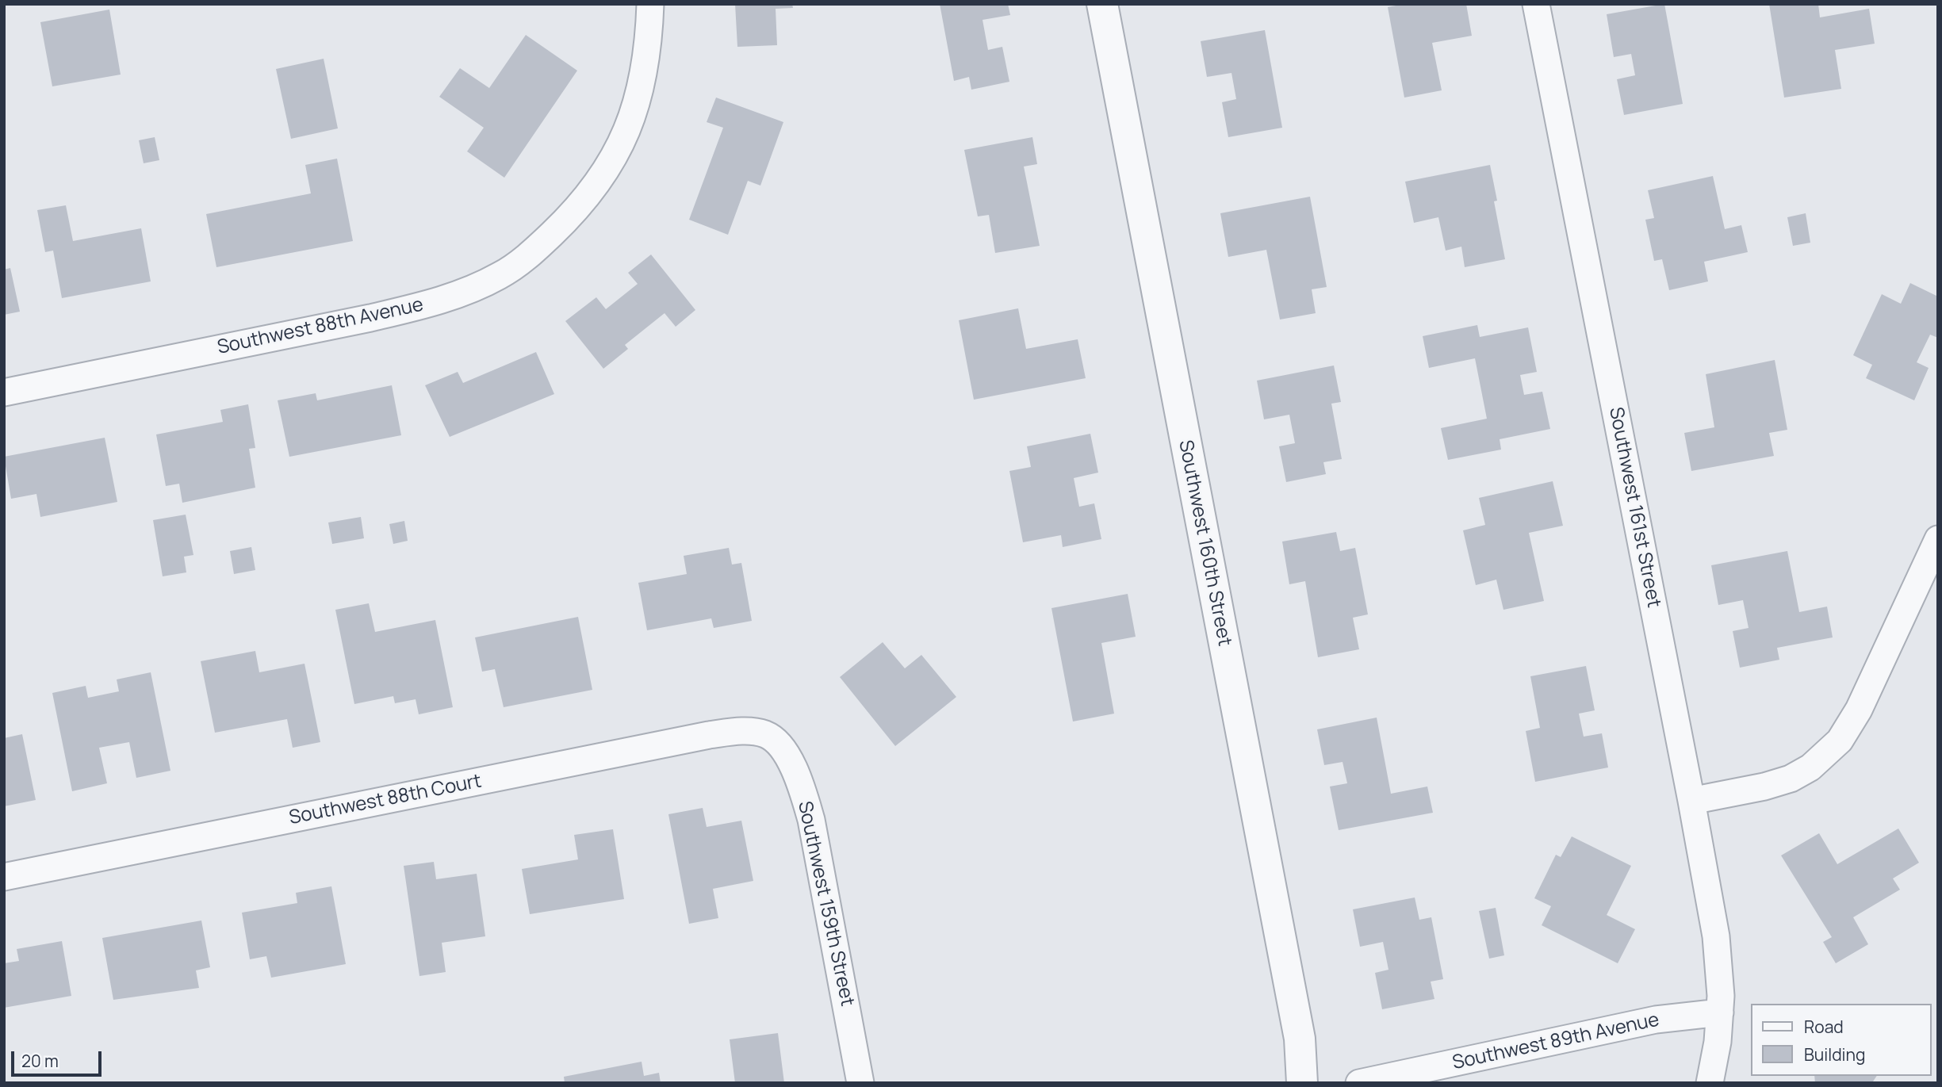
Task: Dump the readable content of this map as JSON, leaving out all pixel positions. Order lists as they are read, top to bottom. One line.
{"streets":{"street":["Southwest 88th Avenue","Southwest 161st Street","Southwest 160th Street","Southwest 88th Court","Southwest 159th Street","Southwest 89th Avenue"]},"crossings":[["Southwest 161st Street","Southwest 89th Avenue"],["Southwest 88th Court","Southwest 159th Street"]],"legend":["Road","Building"],"scale_bar":"20 m"}
